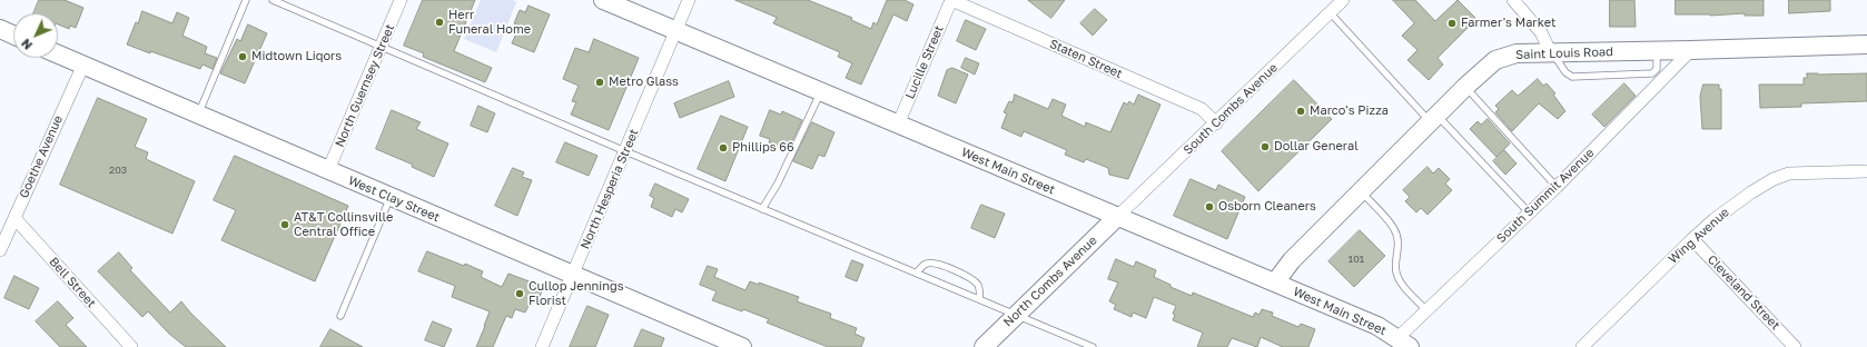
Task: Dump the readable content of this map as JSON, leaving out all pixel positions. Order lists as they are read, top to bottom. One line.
{"streets":{"main road":["Saint Louis Road","West Main Street","West Clay Street","North Combs Avenue"],"street":["Staten Street","Lucille Street","North Guernsey Street","South Combs Avenue","Goethe Avenue","North Hesperia Street","South Summit Avenue","Wing Avenue","Bell Street","Cleveland Street"]},"crossings":[["Saint Louis Road","West Main Street"],["Saint Louis Road","South Summit Avenue"],["Staten Street","Lucille Street"],["Staten Street","South Combs Avenue"],["Lucille Street","West Main Street"],["North Guernsey Street","West Clay Street"],["South Combs Avenue","West Main Street"],["South Combs Avenue","North Combs Avenue"],["Goethe Avenue","West Clay Street"],["Goethe Avenue","Bell Street"],["West Main Street","North Hesperia Street"],["West Main Street","South Summit Avenue"],["West Main Street","North Combs Avenue"],["North Hesperia Street","West Clay Street"],["Wing Avenue","Cleveland Street"]],"places":["Herr Funeral Home","Farmer's Market","Midtown Liqors","Metro Glass","Marco's Pizza","Dollar General","Phillips 66","Osborn Cleaners","AT&T Collinsville Central Office","Cullop Jennings Florist"],"house_numbers":["203","101"],"north":"bottom left"}
